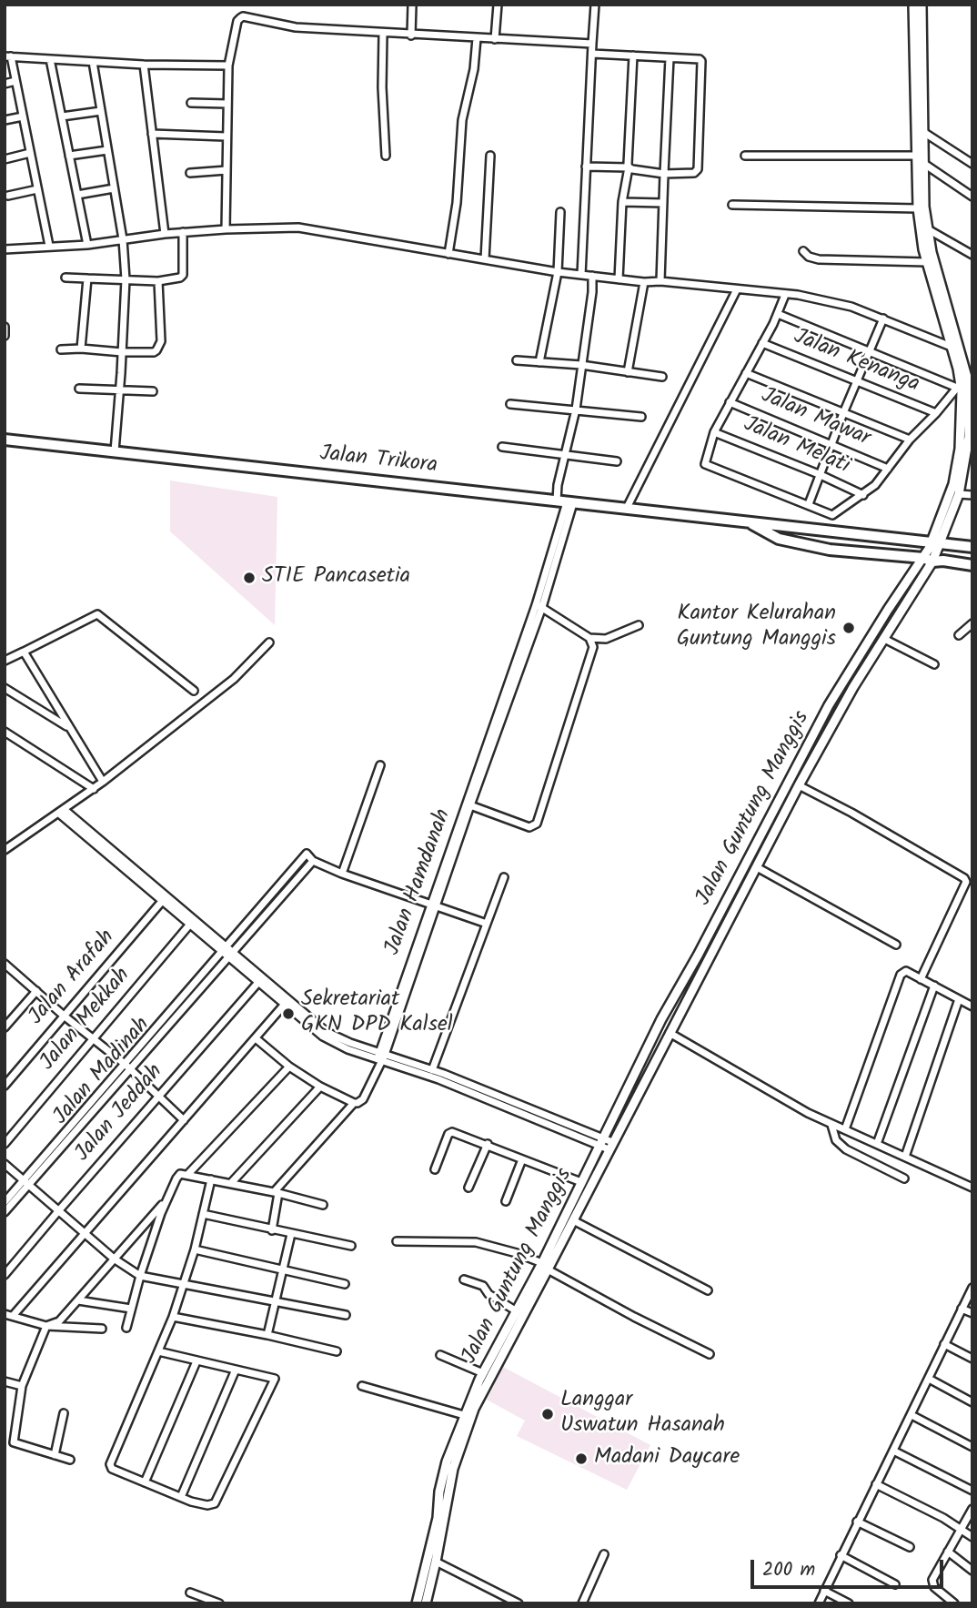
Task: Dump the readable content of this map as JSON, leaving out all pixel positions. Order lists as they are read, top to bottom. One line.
{"streets":{"main road":["Jalan Trikora"],"street":["Jalan Kenanga","Jalan Mawar","Jalan Melati","Jalan Guntung Manggis","Jalan Hamdanah","Jalan Arafah","Jalan Mekkah","Jalan Madinah","Jalan Jeddah"]},"crossings":[["Jalan Trikora","Jalan Guntung Manggis"],["Jalan Trikora","Jalan Hamdanah"]],"places":["STIE Pancasetia","Kantor Kelurahan Guntung Manggis","Sekretariat GKN DPD Kalsel","Langgar Uswatun Hasanah","Madani Daycare"],"scale_bar":"200 m"}
